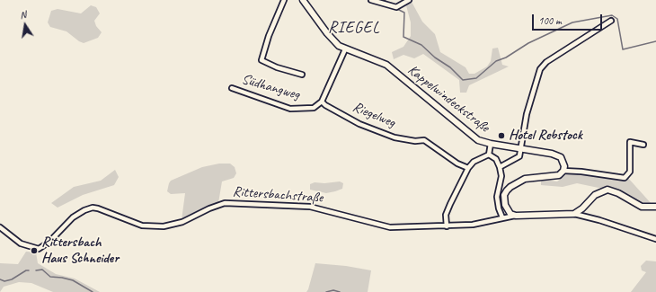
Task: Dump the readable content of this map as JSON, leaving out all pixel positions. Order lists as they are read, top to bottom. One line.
{"streets":{"street":["Südhangweg","Kappelwindeckstraße","Riegelweg","Rittersbachstraße"]},"crossings":[["Südhangweg","Riegelweg"]],"districts":["RIEGEL"],"places":["Hotel Rebstock","Rittersbach Haus Schneider"],"scale_bar":"100 m","north":"top"}
